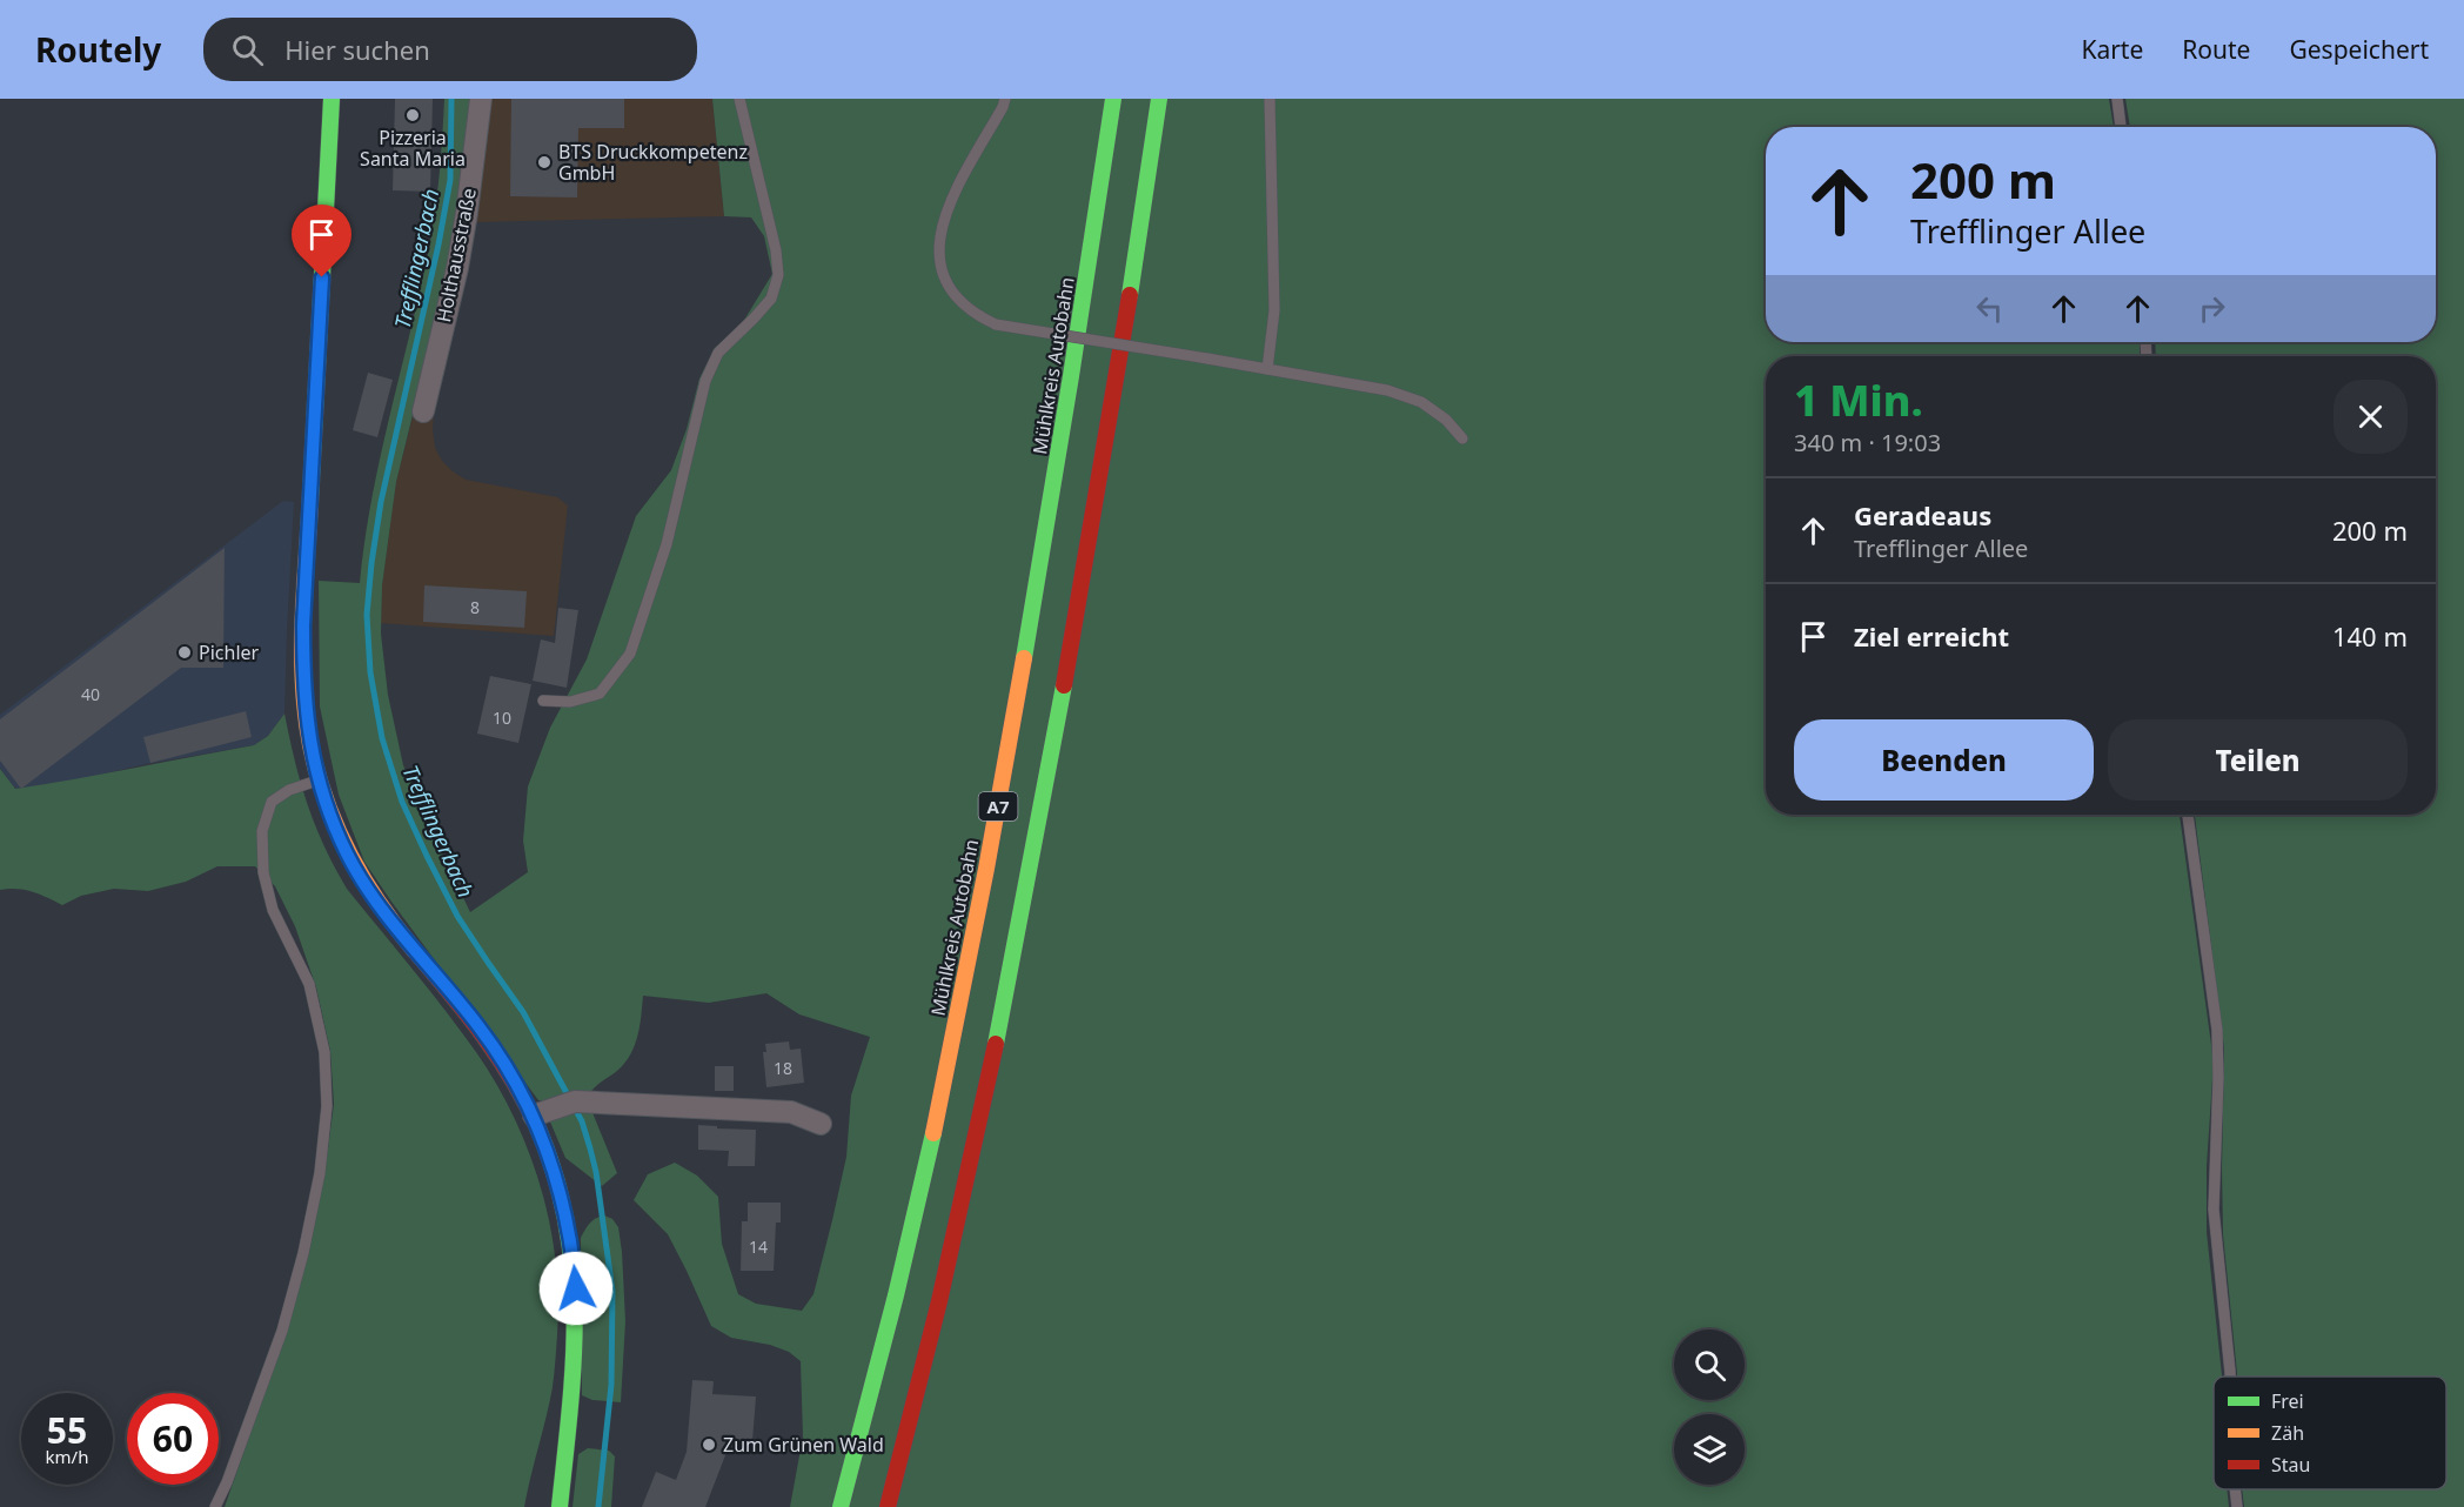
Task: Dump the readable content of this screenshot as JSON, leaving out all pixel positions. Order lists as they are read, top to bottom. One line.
{"streets":{"main road":["Mühlkreis Autobahn","A7"],"street":["Holthausstraße"]},"water":["Trefflingerbach"],"places":["Pizzeria Santa Maria","BTS Druckkompetenz GmbH","Pichler","Zum Grünen Wald"],"house_numbers":["8","40","10","18","14"],"legend":["Frei","Zäh","Stau"],"page":{"header":"Routely","search":"Hier suchen","nav":["Karte","Route","Gespeichert"],"turn":["200 m","Trefflinger Allee"],"heading":["1 Min.","340 m · 19:03"],"list":[{"name":"Geradeaus","note":"Trefflinger Allee","value":"200 m"},{"name":"Ziel erreicht","value":"140 m"}],"buttons":["Beenden","Teilen"],"speed":"55 km/h","limit":"60"}}
